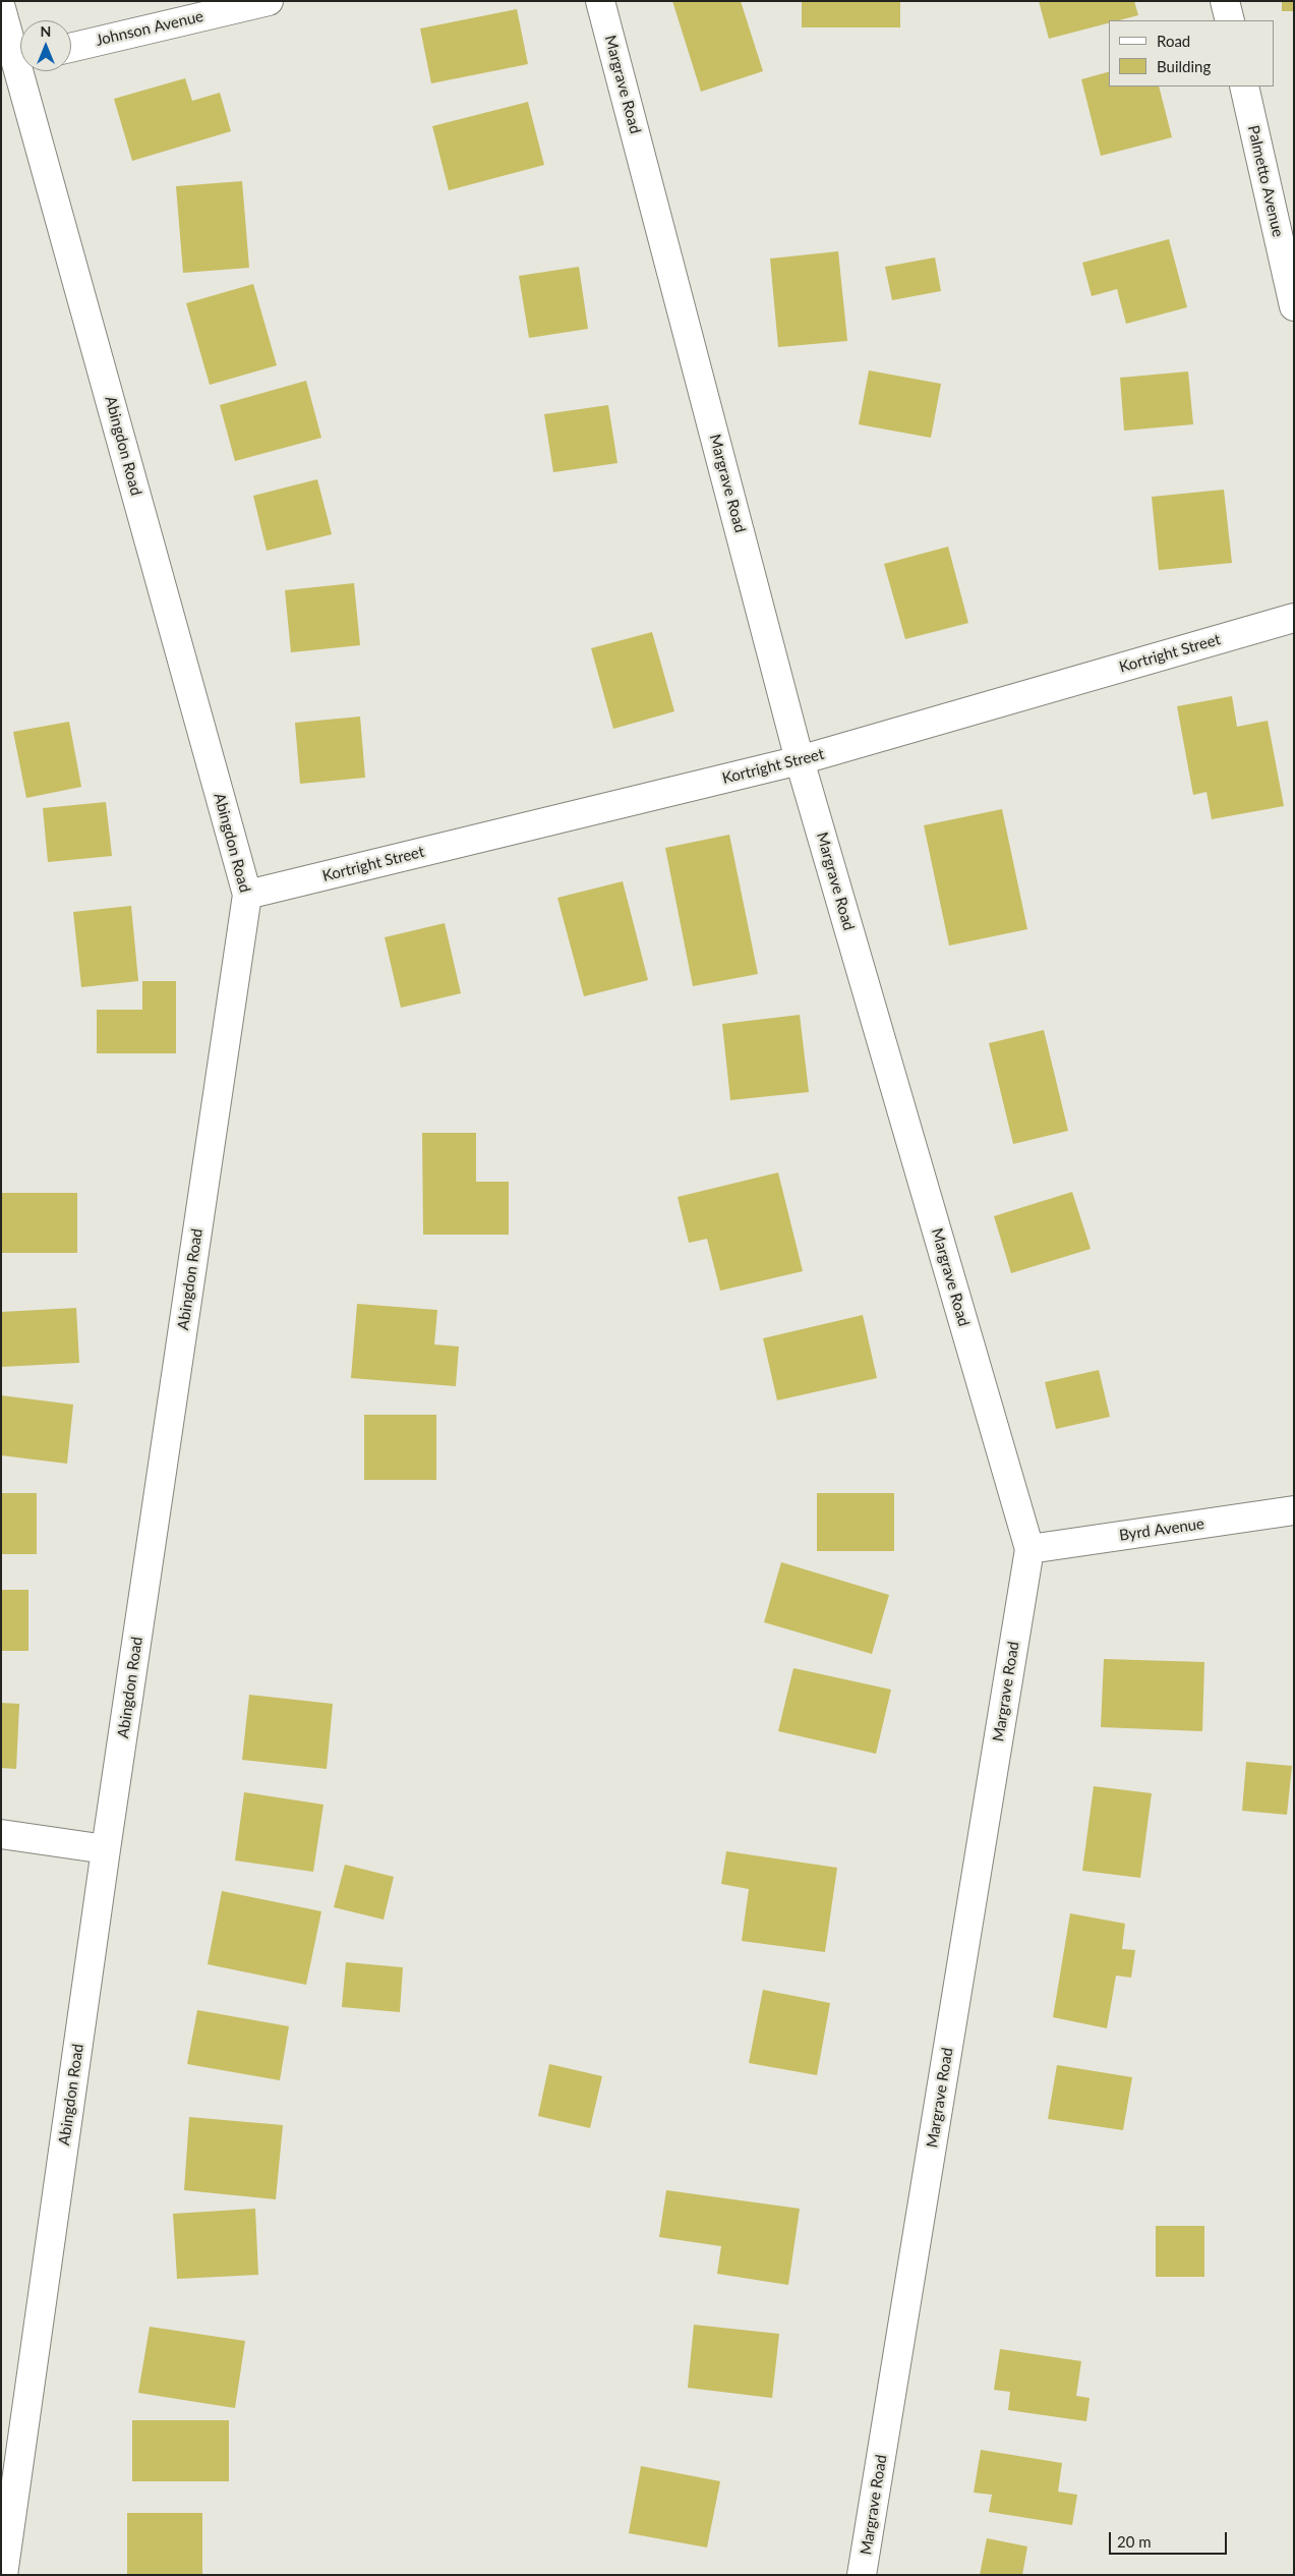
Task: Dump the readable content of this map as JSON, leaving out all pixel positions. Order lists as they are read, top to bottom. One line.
{"streets":{"street":["Johnson Avenue","Margrave Road","Palmetto Avenue","Abingdon Road","Kortright Street","Byrd Avenue"]},"crossings":[["Margrave Road","Kortright Street"],["Margrave Road","Byrd Avenue"],["Abingdon Road","Kortright Street"]],"legend":["Road","Building"],"scale_bar":"20 m","north":"top"}
